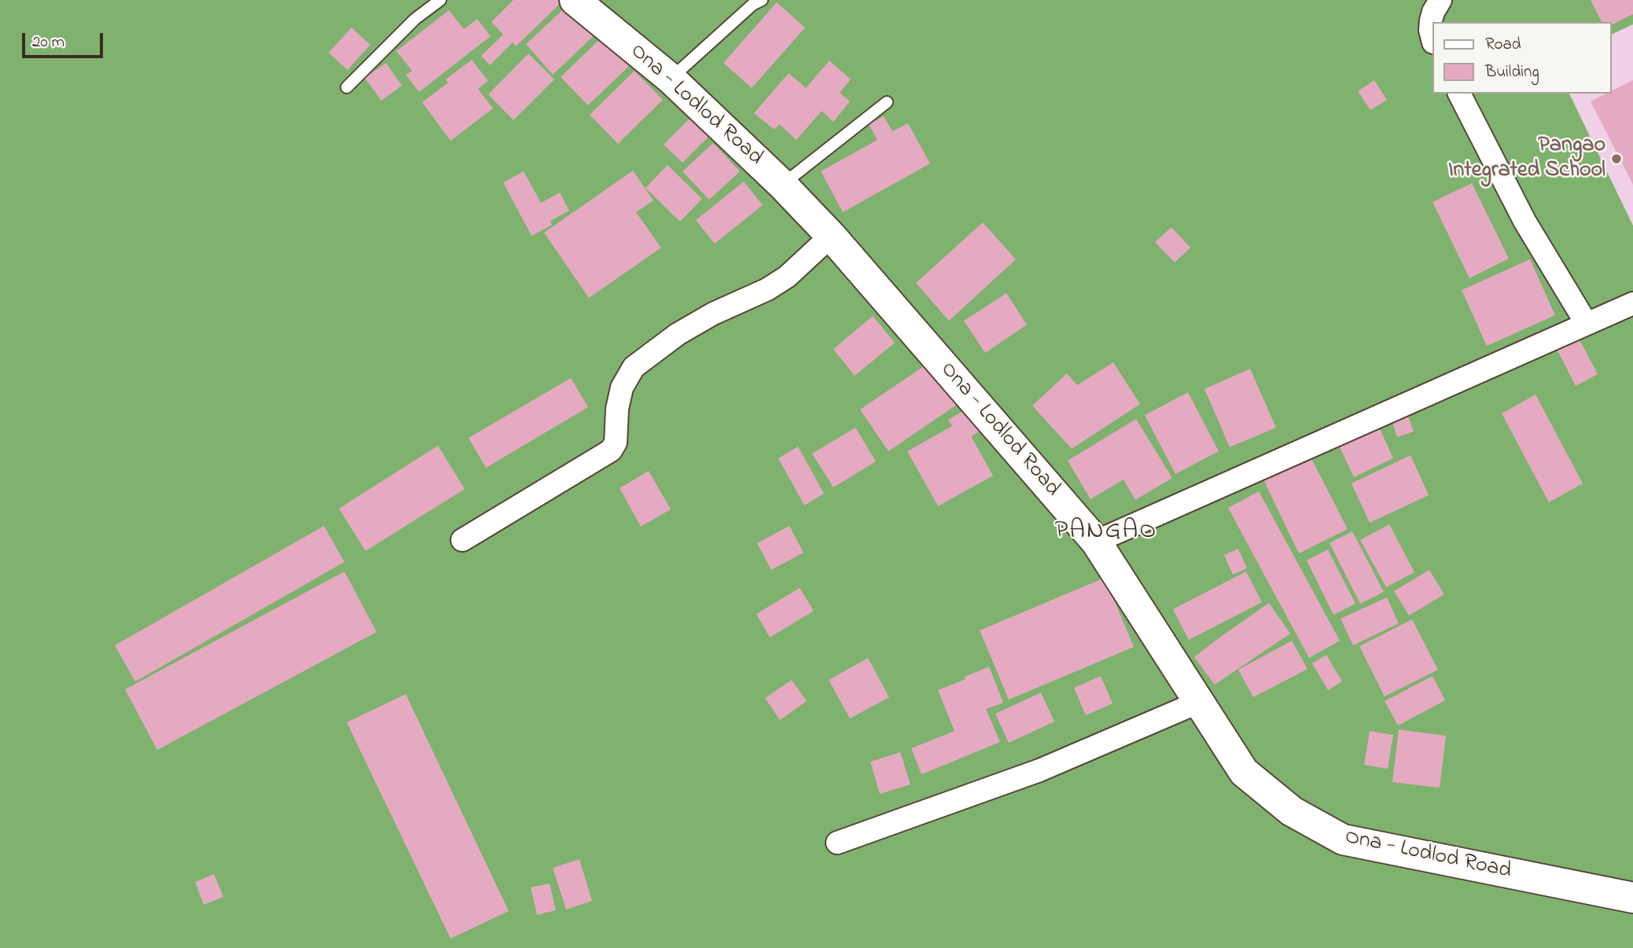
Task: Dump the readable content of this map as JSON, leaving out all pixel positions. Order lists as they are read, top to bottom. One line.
{"streets":{"main road":["Ona - Lodlod Road"]},"districts":["PANGAO"],"places":["Pangao Integrated School"],"legend":["Road","Building"],"scale_bar":"20 m"}
